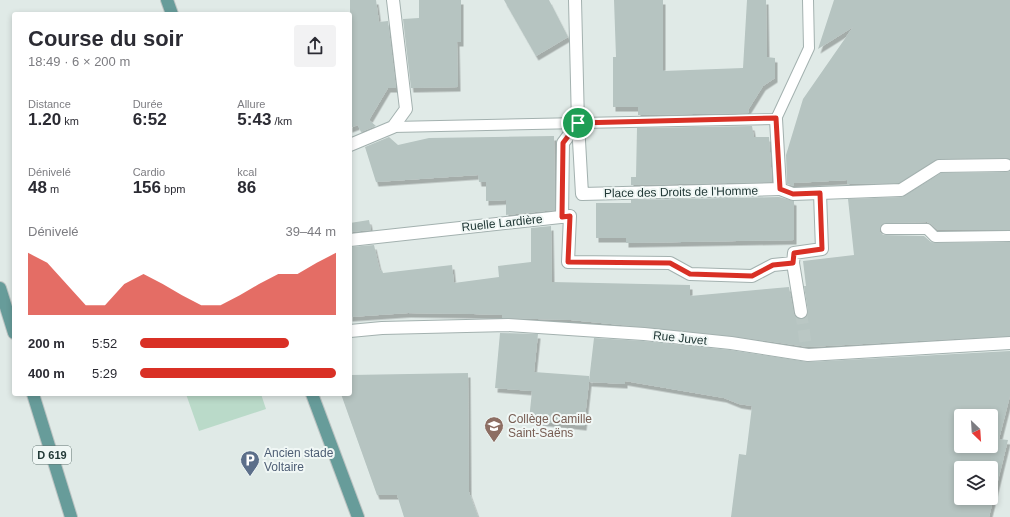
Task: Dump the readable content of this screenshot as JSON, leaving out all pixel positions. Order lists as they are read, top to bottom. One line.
{"streets":{"main road":["D 619"],"street":["Place des Droits de l'Homme","Ruelle Lardière","Rue Juvet"]},"places":{"school or university":["Collège Camille Saint-Saëns"],"parking":["Ancien stade Voltaire"]},"north":"bottom right","page":{"heading":["Course du soir","18:49 · 6 × 200 m"],"stats":[["Distance","1.20 km"],["Durée","6:52"],["Allure","5:43 /km"],["Dénivelé","48 m"],["Cardio","156 bpm"],["kcal","86"]],"chart":["Dénivelé","39–44 m"],"list":[{"name":"200 m","note":"5:52"},{"name":"400 m","note":"5:29"}]}}
